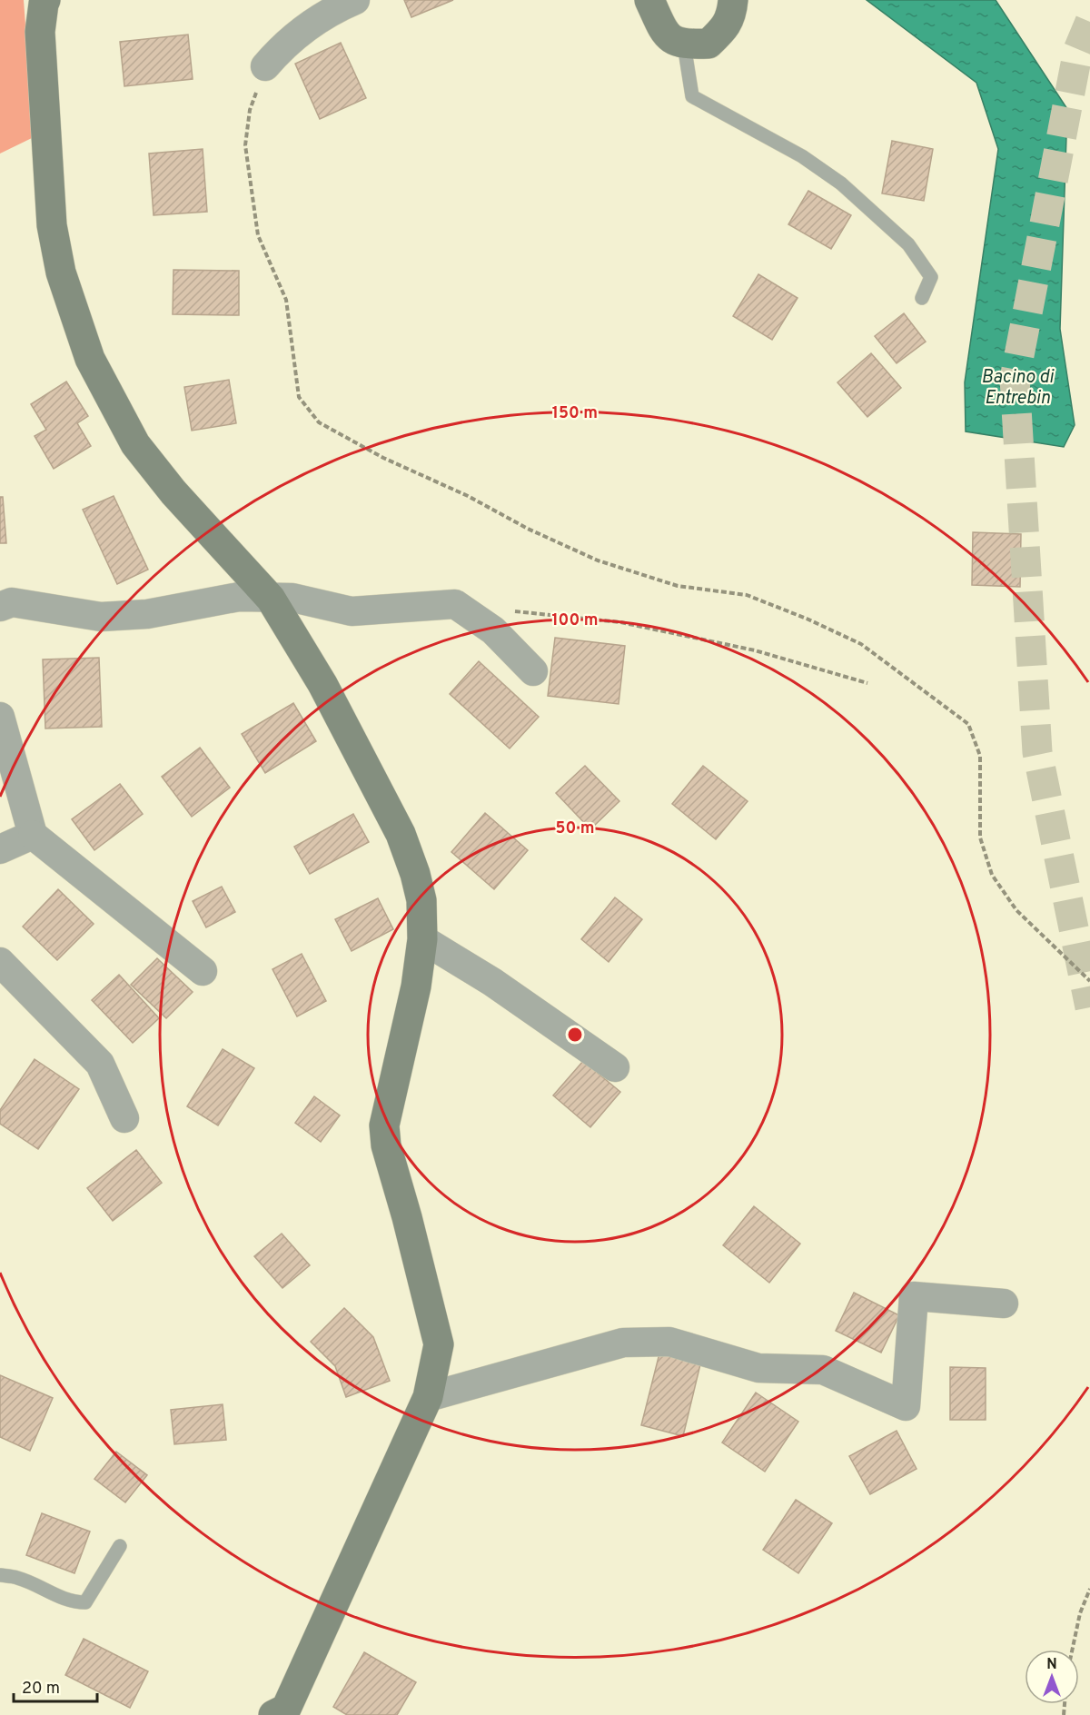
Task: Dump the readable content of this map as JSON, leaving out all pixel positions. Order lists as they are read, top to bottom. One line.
{"water":["Bacino di Entrebin"],"scale_bar":"20 m","north":"top","rings":["150 m","100 m","50 m"]}
